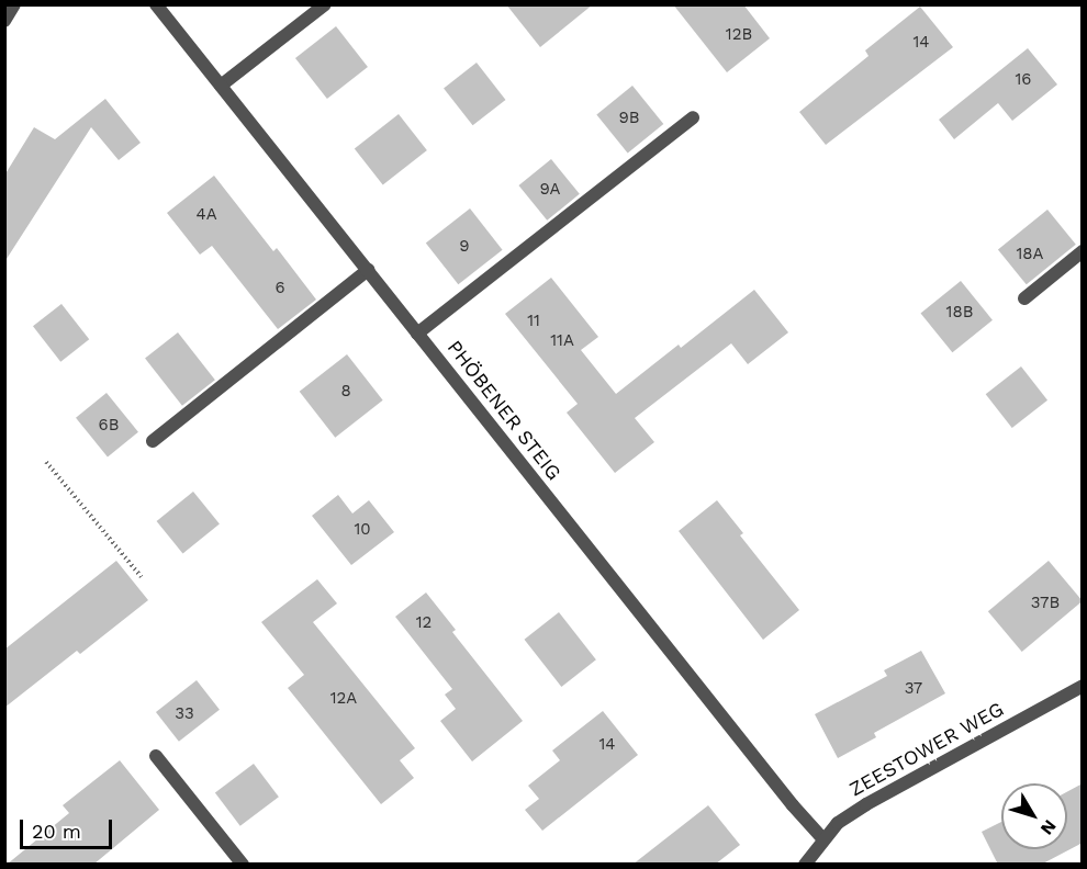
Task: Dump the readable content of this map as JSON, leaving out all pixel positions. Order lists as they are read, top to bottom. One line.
{"streets":{"street":["PHÖBENER STEIG","ZEESTOWER WEG"]},"crossings":[["PHÖBENER STEIG","ZEESTOWER WEG"]],"house_numbers":["12B","14","16","9B","9A","4A","9","18A","6","18B","11","11A","8","6B","10","37B","12","37","12A","33","14"],"scale_bar":"20 m","north":"bottom right"}
